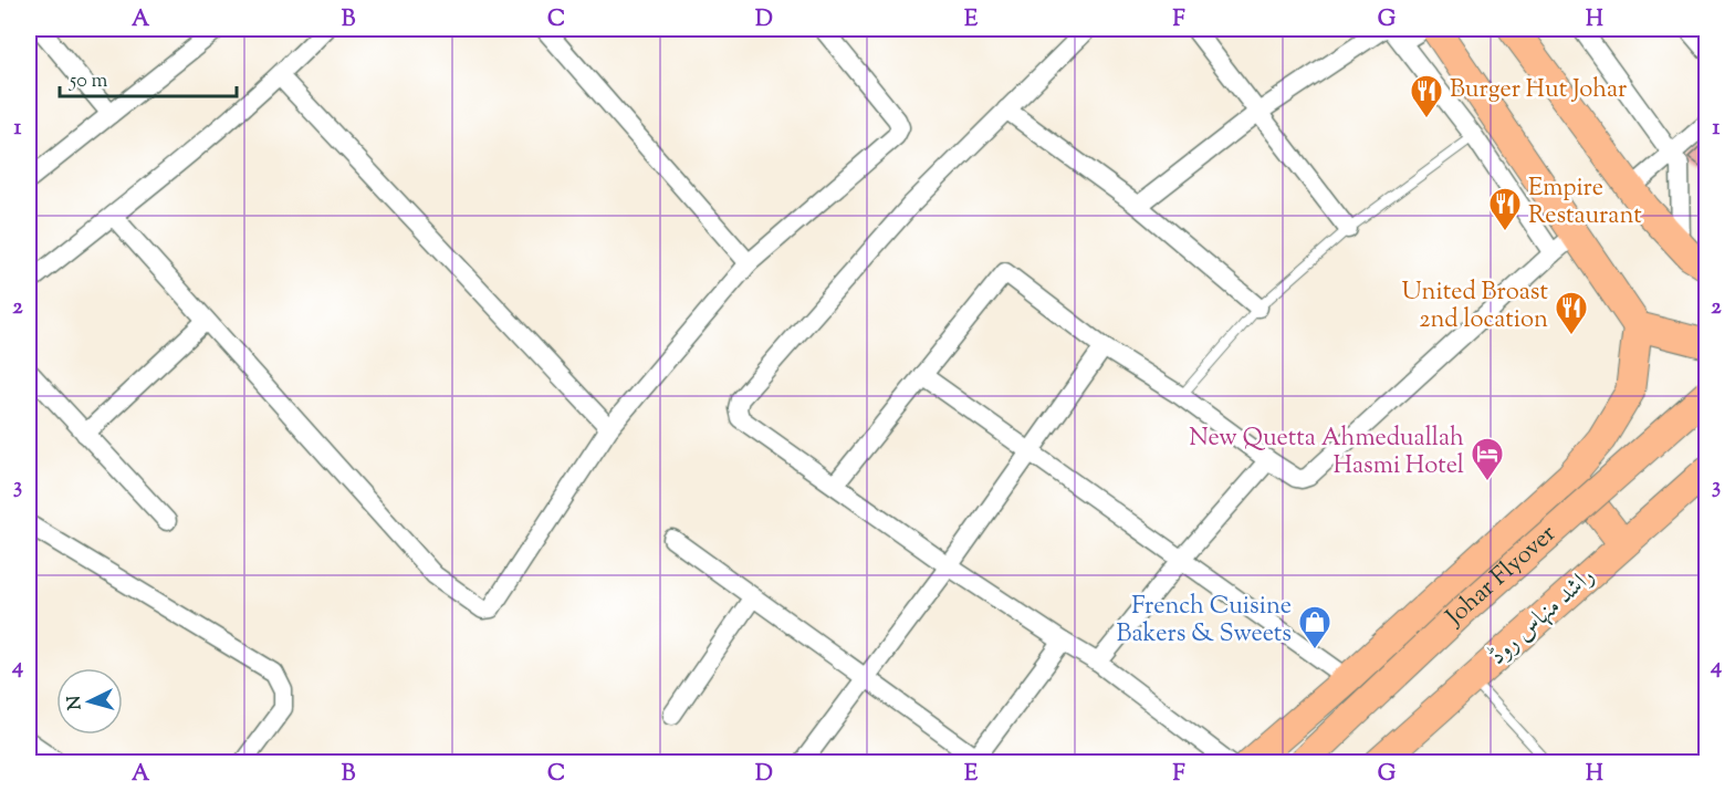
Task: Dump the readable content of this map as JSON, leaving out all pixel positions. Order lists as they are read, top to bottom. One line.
{"streets":{"main road":["Johar Flyover","راشد منہاس روڈ"]},"places":{"restaurant":["Burger Hut Johar","Empire Restaurant","United Broast 2nd location"],"hotel":["New Quetta Ahmeduallah Hasmi Hotel"],"shop":["French Cuisine Bakers & Sweets"]},"scale_bar":"50 m","north":"left","grid":{"columns":["A","B","C","D","E","F","G","H"],"rows":["1","2","3","4"]}}
